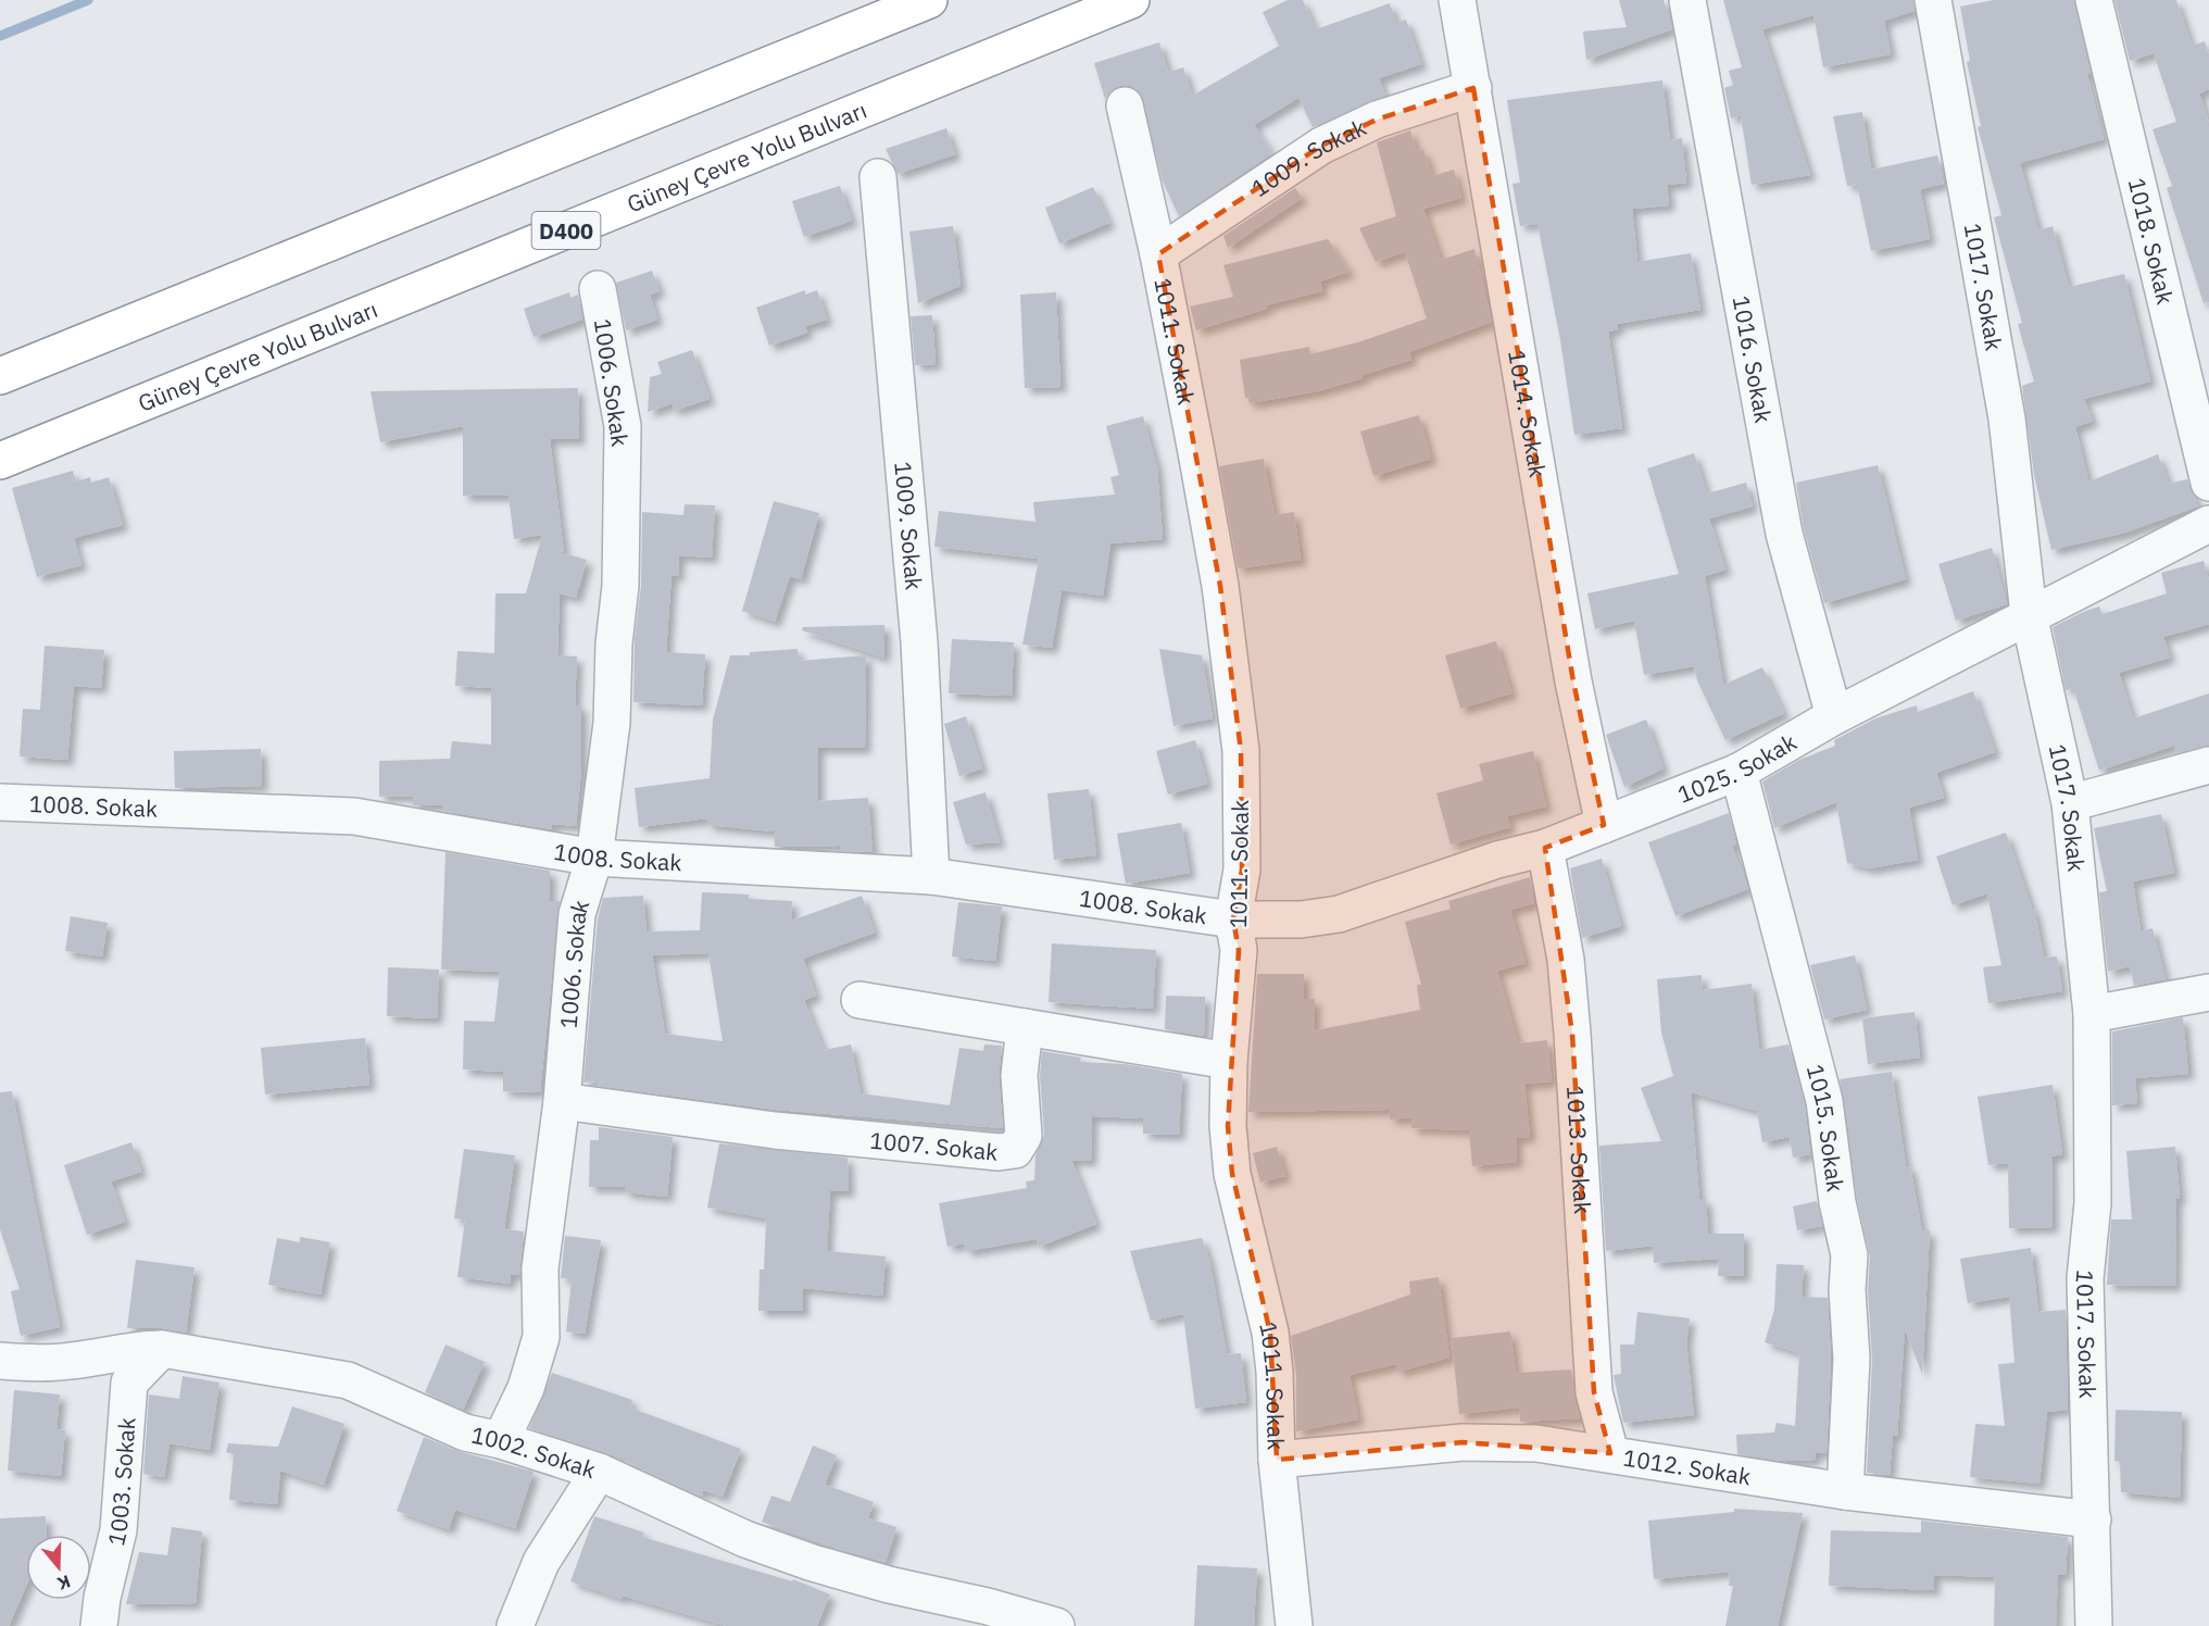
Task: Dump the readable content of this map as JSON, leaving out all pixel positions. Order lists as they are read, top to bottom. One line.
{"streets":{"highway":["Güney Çevre Yolu Bulvarı","D400"],"street":["1009. Sokak","1018. Sokak","1017. Sokak","1011. Sokak","1016. Sokak","1006. Sokak","1014. Sokak","1025. Sokak","1008. Sokak","1015. Sokak","1007. Sokak","1013. Sokak","1002. Sokak","1012. Sokak","1003. Sokak"]},"crossings":[["1009. Sokak","1011. Sokak"],["1009. Sokak","1014. Sokak"],["1009. Sokak","1008. Sokak"],["1017. Sokak","1025. Sokak"],["1017. Sokak","1012. Sokak"],["1011. Sokak","1025. Sokak"],["1011. Sokak","1008. Sokak"],["1011. Sokak","1012. Sokak"],["1016. Sokak","1025. Sokak"],["1006. Sokak","1008. Sokak"],["1006. Sokak","1007. Sokak"],["1006. Sokak","1002. Sokak"],["1014. Sokak","1025. Sokak"],["1025. Sokak","1008. Sokak"],["1025. Sokak","1015. Sokak"],["1025. Sokak","1013. Sokak"],["1015. Sokak","1012. Sokak"],["1013. Sokak","1012. Sokak"],["1002. Sokak","1003. Sokak"]],"north":"bottom"}
